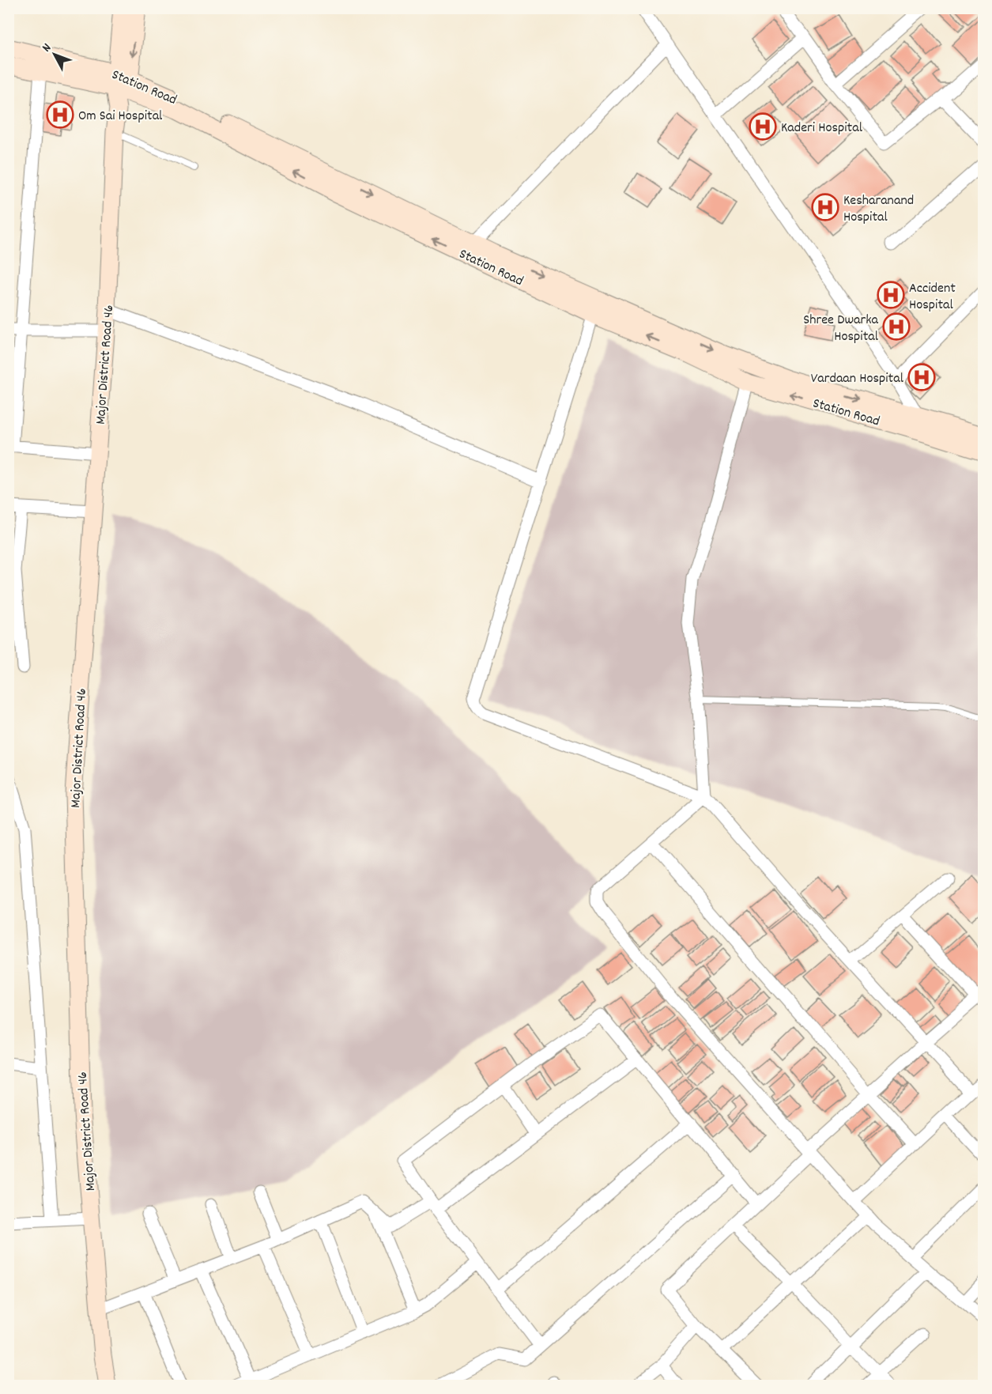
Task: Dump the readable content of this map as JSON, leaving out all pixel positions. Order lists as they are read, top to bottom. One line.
{"streets":{"main road":["Station Road","Major District Road 46"]},"crossings":[["Station Road","Major District Road 46"]],"places":{"hospital":["Om Sai Hospital","Kaderi Hospital","Kesharanand Hospital","Accident Hospital","Shree Dwarka Hospital","Vardaan Hospital"]},"north":"top left"}
